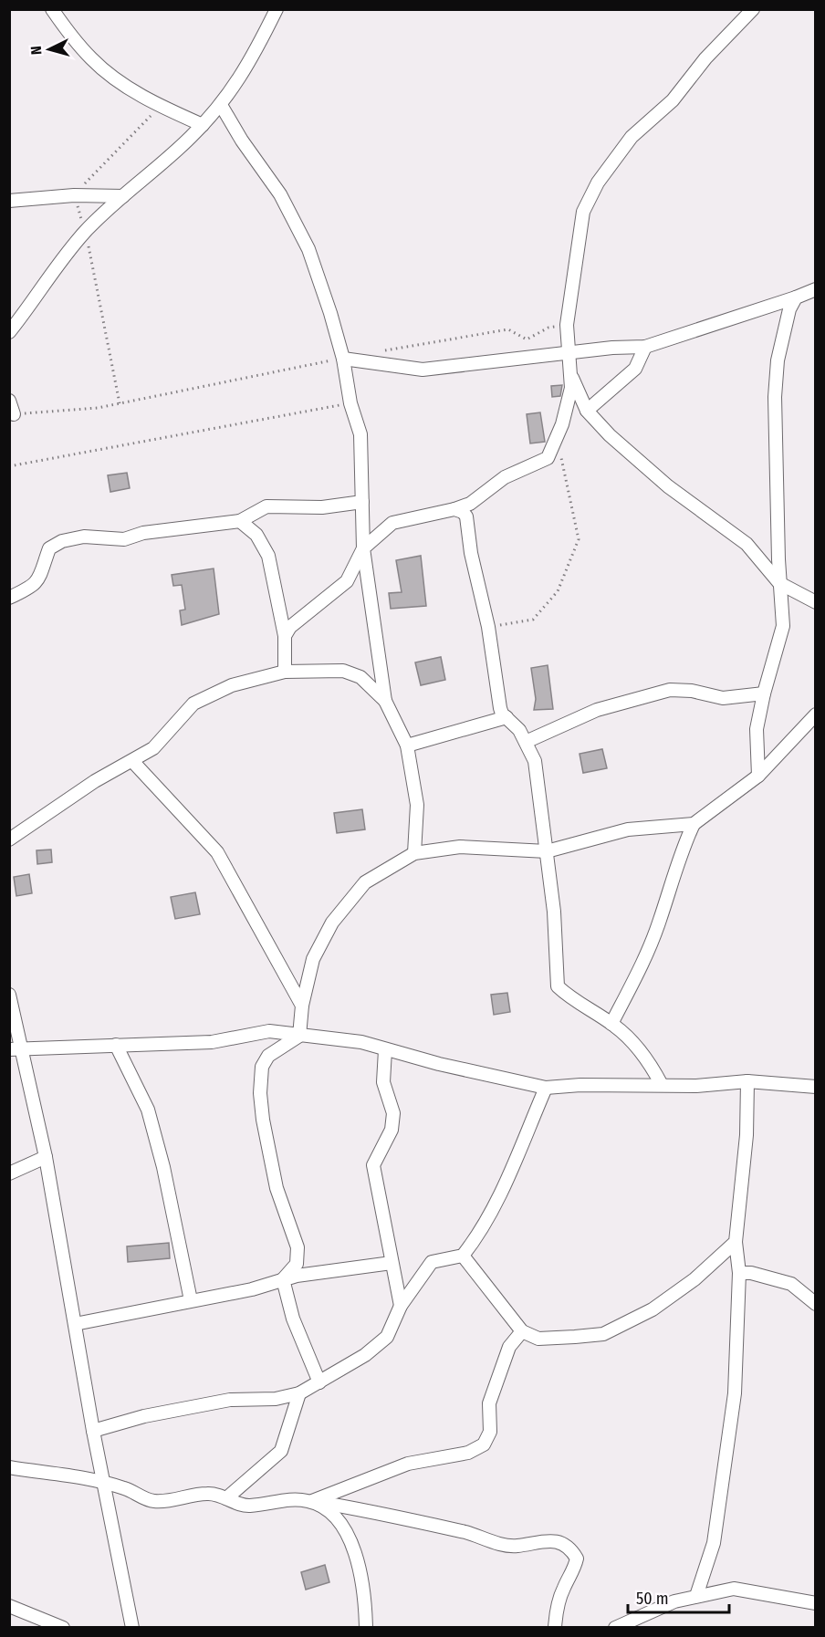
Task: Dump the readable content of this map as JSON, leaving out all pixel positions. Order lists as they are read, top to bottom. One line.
{"scale_bar":"50 m","north":"left"}
